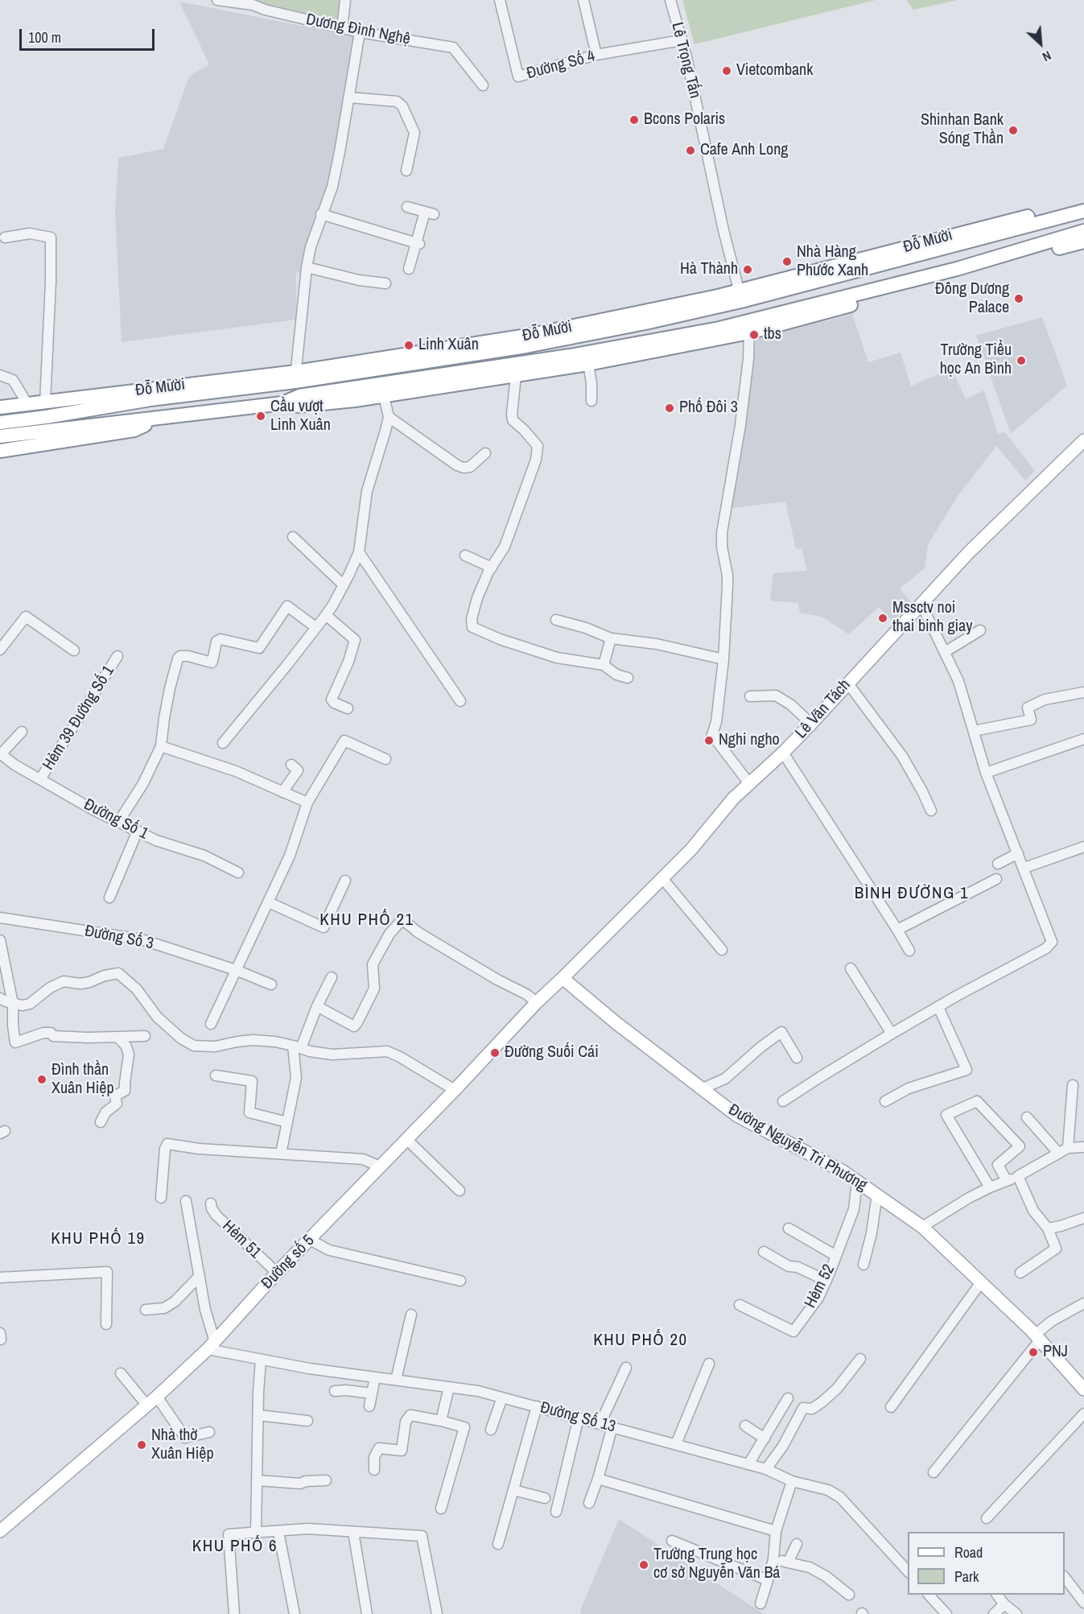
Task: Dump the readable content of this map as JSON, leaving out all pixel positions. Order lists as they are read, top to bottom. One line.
{"streets":{"highway":["Đỗ Mười"],"main road":["Lê Văn Tách","Đường Nguyễn Tri Phương","Đường số 5"],"street":["Dương Đình Nghệ","Lê Trọng Tấn","Đường Số 4","Hẻm 39 Đường Số 1","Đường Số 1","Đường Số 3","Hẻm 51","Hẻm 52","Đường Số 13"]},"crossings":[["Lê Trọng Tấn","Đường Số 4"],["Lê Trọng Tấn","Đỗ Mười"],["Lê Văn Tách","Đường Nguyễn Tri Phương"],["Lê Văn Tách","Đường số 5"],["Hẻm 39 Đường Số 1","Đường Số 1"],["Đường Nguyễn Tri Phương","Đường số 5"],["Đường Nguyễn Tri Phương","Hẻm 52"],["Hẻm 51","Đường số 5"],["Đường số 5","Đường Số 13"]],"districts":["BÌNH ĐƯỜNG 1","KHU PHỐ 21","KHU PHỐ 19","KHU PHỐ 20","KHU PHỐ 6"],"places":["Vietcombank","Bcons Polaris","Shinhan Bank Sóng Thần","Cafe Anh Long","Nhà Hàng Phước Xanh","Hà Thành","Đông Dương Palace","tbs","Linh Xuân","Trường Tiểu học An Bình","Phố Đôi 3","Cầu vượt Linh Xuân","Mssctv noi thai binh giay","Nghi ngho","Đường Suối Cái","Đình thần Xuân Hiệp","PNJ","Nhà thờ Xuân Hiệp","Trường Trung học cơ sở Nguyễn Văn Bá"],"legend":["Road","Park"],"scale_bar":"100 m","north":"bottom right"}
